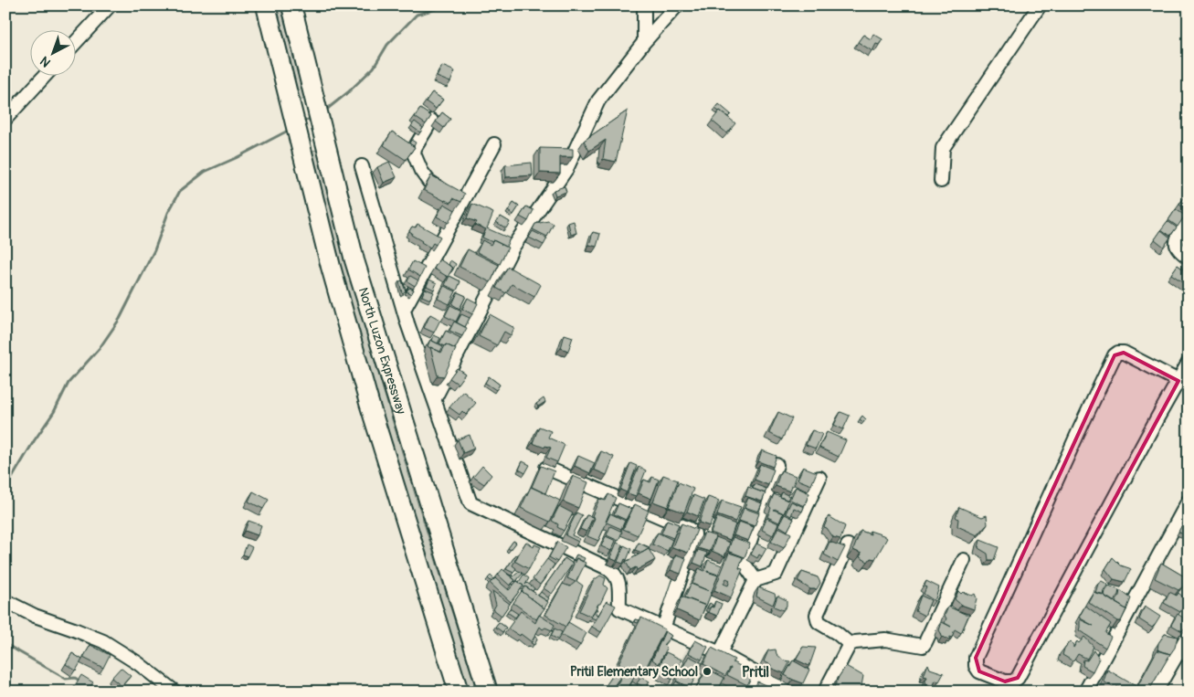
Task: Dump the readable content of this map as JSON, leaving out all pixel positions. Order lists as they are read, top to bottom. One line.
{"streets":{"highway":["North Luzon Expressway"]},"districts":["Pritil"],"places":["Pritil Elementary School"],"north":"bottom left"}
